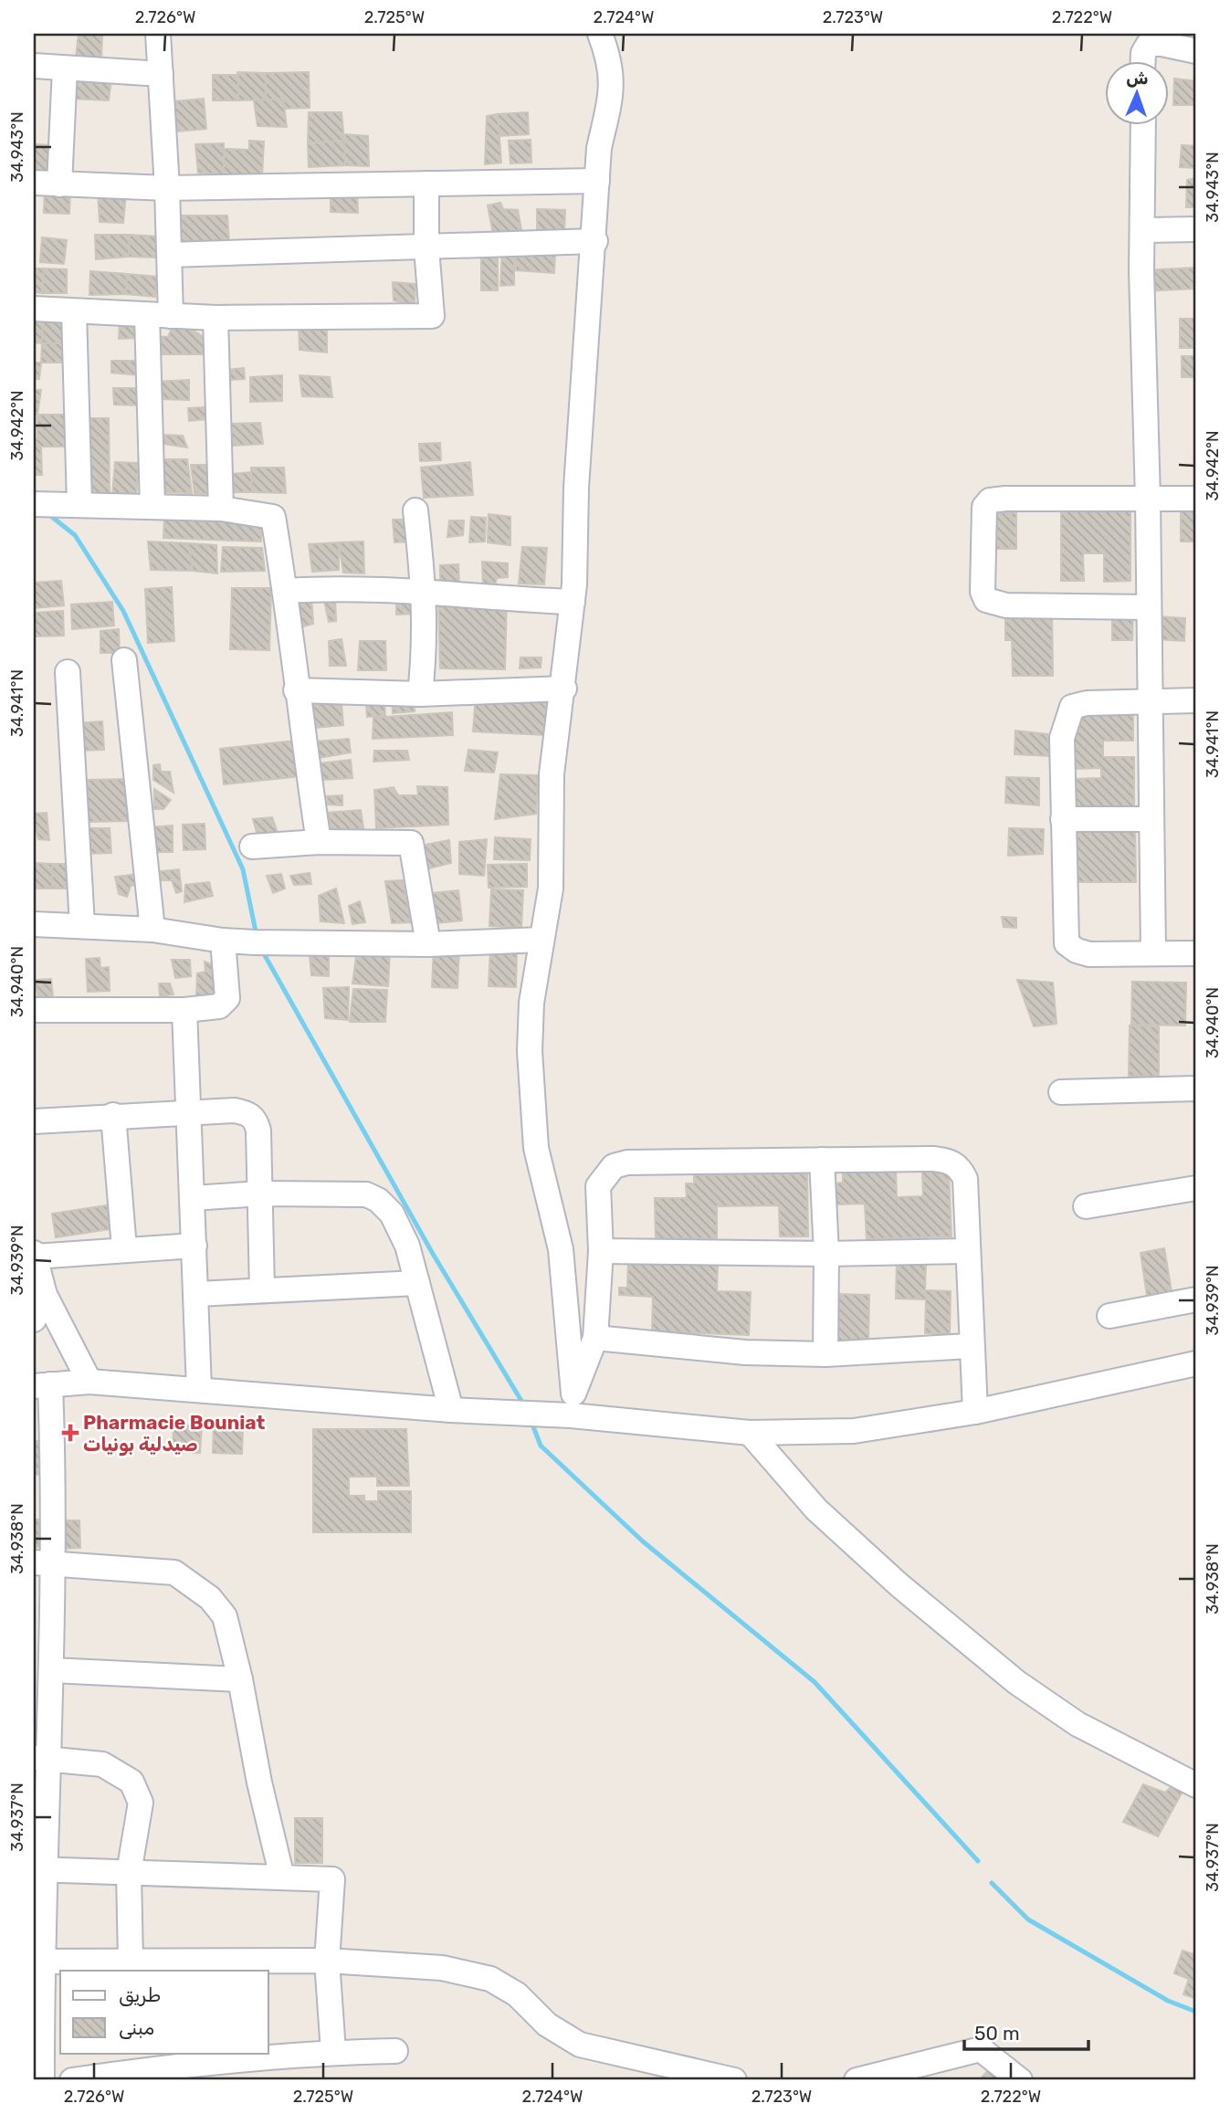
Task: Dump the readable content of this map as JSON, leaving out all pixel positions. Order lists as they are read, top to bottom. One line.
{"places":{"health":["Pharmacie Bouniat صيدلية بونيات"]},"legend":["طريق","مبنى"],"scale_bar":"50 m","north":"top","coordinates":["2.726°W","2.725°W","2.724°W","2.723°W","2.722°W","34.943°N","34.942°N","34.941°N","34.940°N","34.939°N","34.938°N","34.937°N"]}
